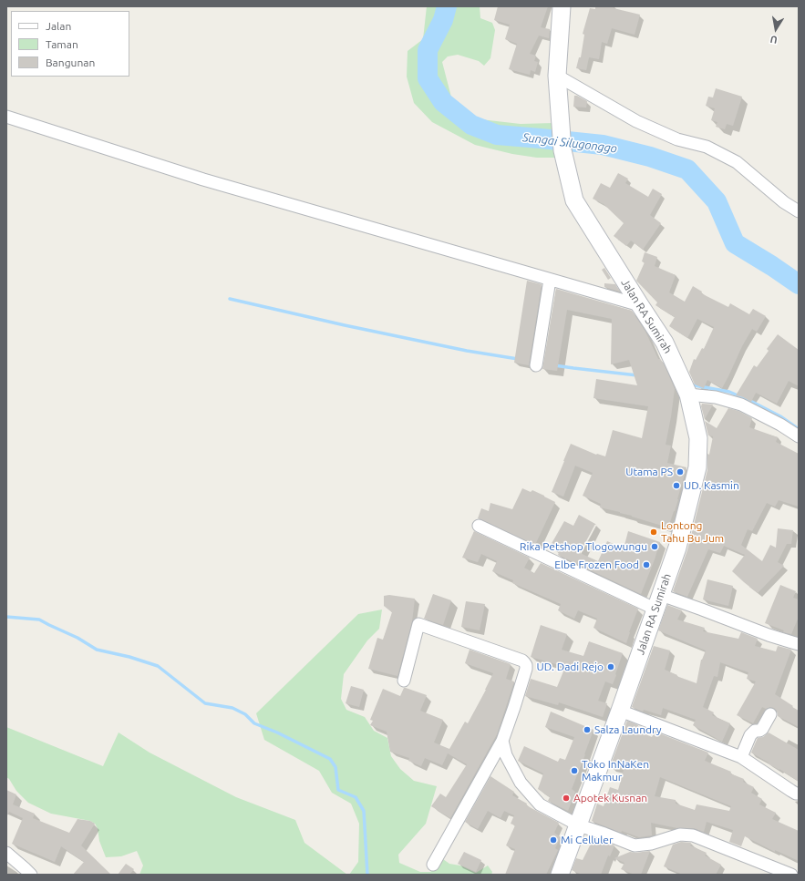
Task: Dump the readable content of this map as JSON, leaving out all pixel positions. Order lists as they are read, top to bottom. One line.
{"streets":{"main road":["Jalan RA Sumirah"]},"water":["Sungai Silugonggo"],"places":["Utama PS","UD. Kasmin","Lontong Tahu Bu Jum","Rika Petshop Tlogowungu","Elbe Frozen Food","UD. Dadi Rejo","Salza Laundry","Toko InNaKen Makmur","Apotek Kusnan","Mi Celluler"],"legend":["Jalan","Taman","Bangunan"],"north":"bottom"}
